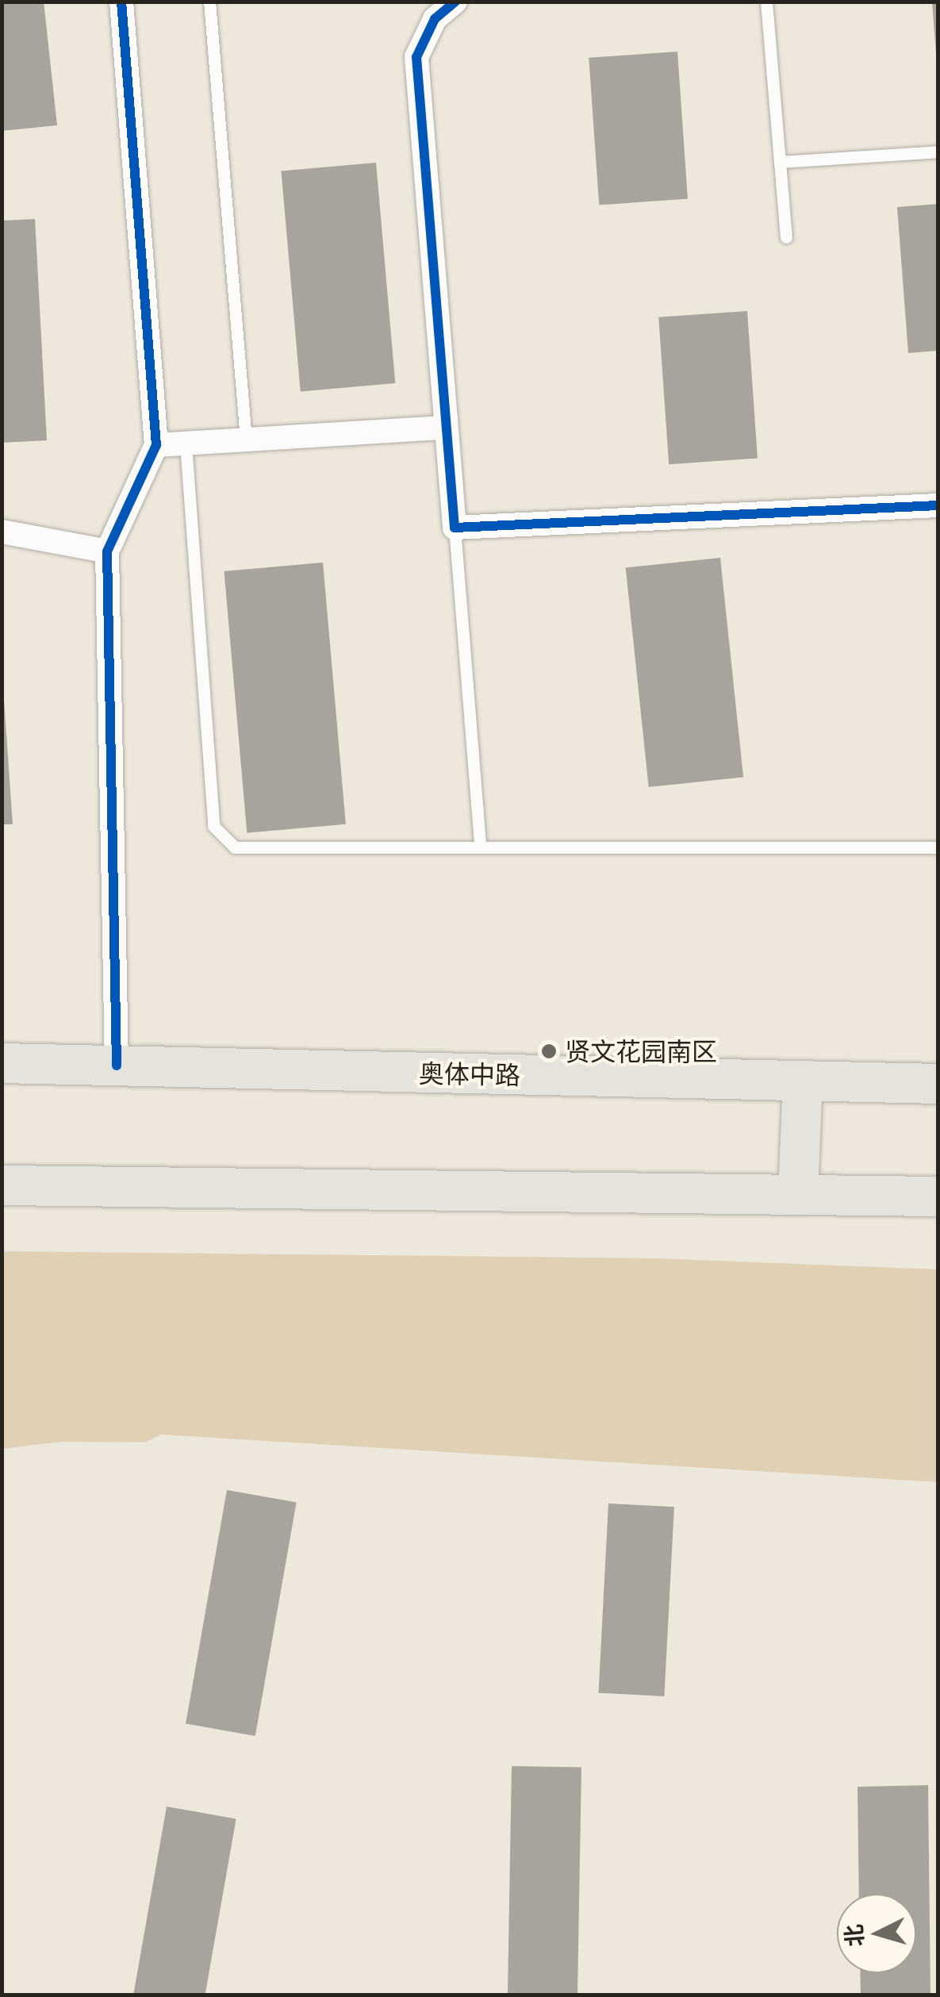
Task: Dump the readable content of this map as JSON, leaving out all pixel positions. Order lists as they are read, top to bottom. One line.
{"streets":{"main road":["奥体中路"]},"places":["贤文花园南区"],"north":"left"}
